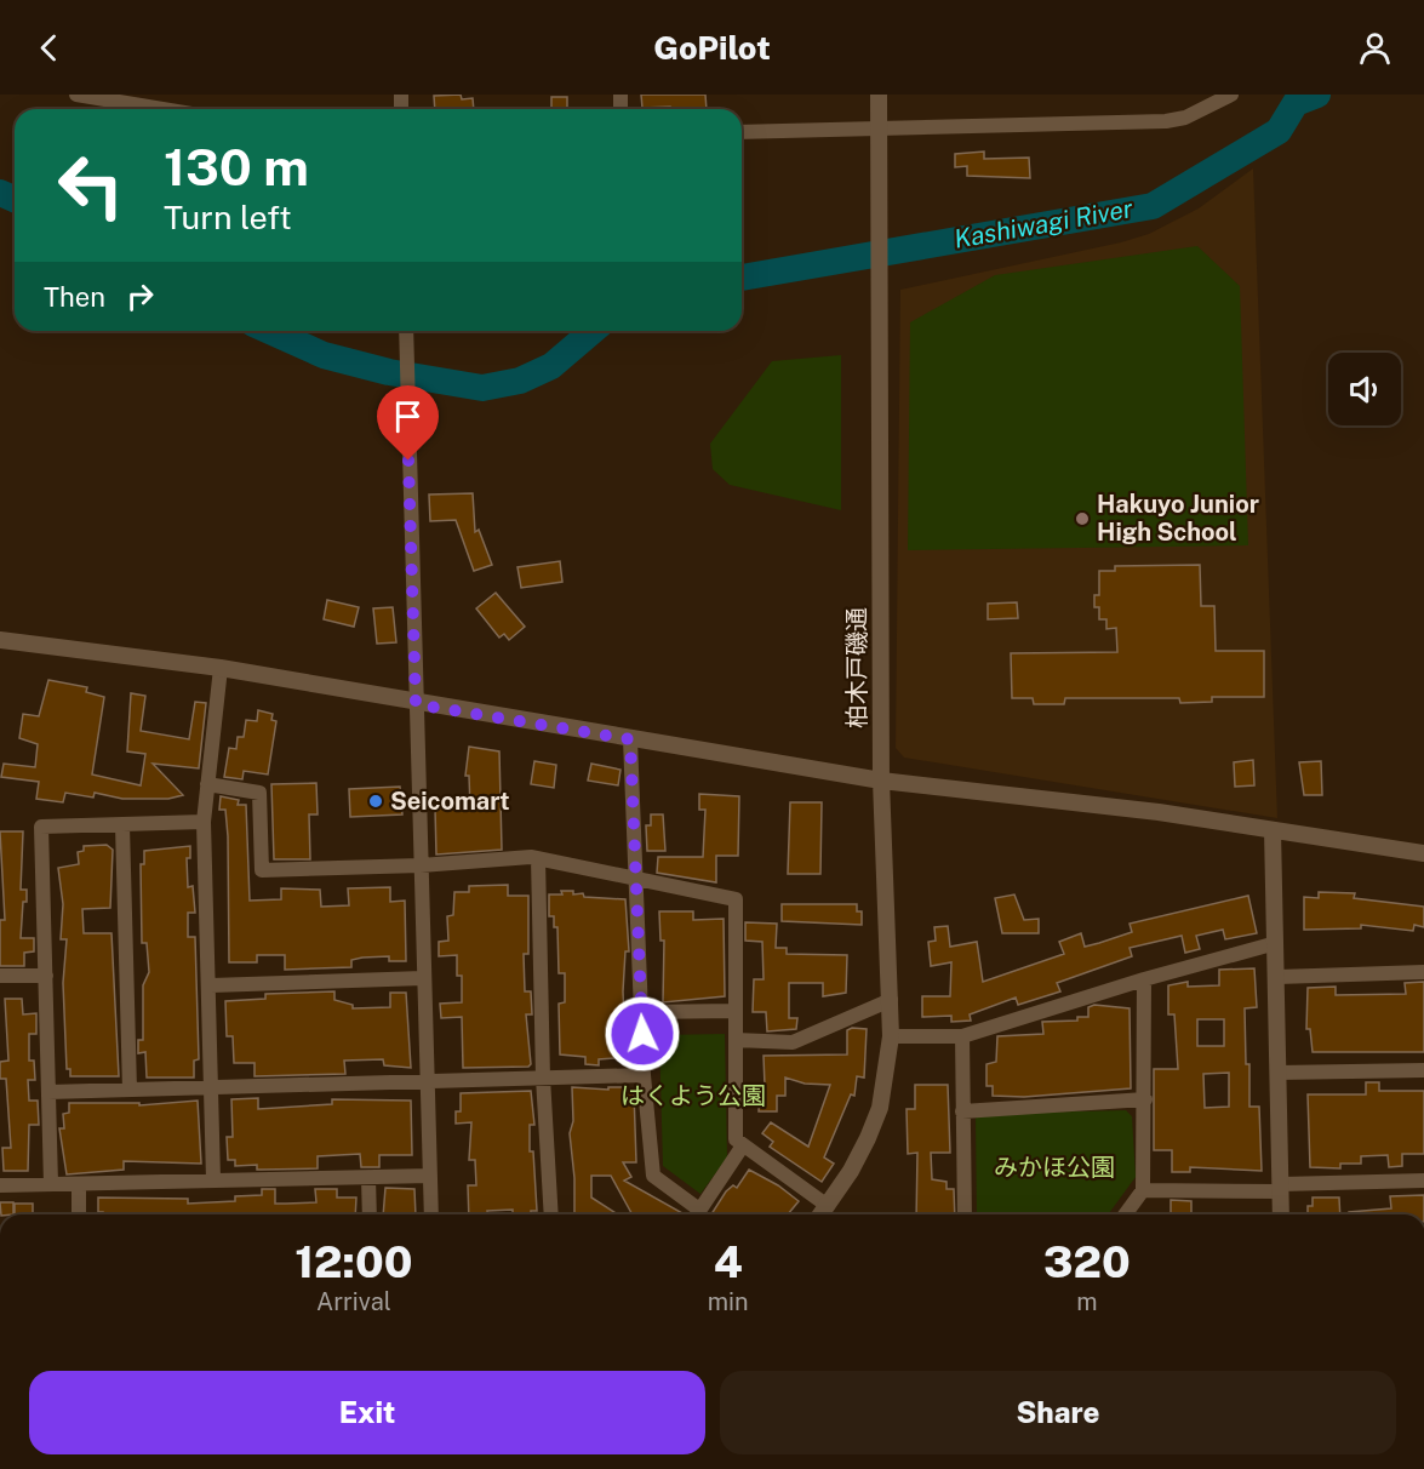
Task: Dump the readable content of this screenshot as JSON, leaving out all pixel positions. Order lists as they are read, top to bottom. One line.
{"streets":{"street":["柏木戸磯通"]},"water":["Kashiwagi River"],"parks":["はくよう公園","みかほ公園"],"places":["Hakuyo Junior High School","Seicomart"],"page":{"header":"GoPilot","turn":["130 m","Turn left"],"then":"Then","eta":["12:00","Arrival","4","min","320","m"],"buttons":["Exit","Share"]}}
